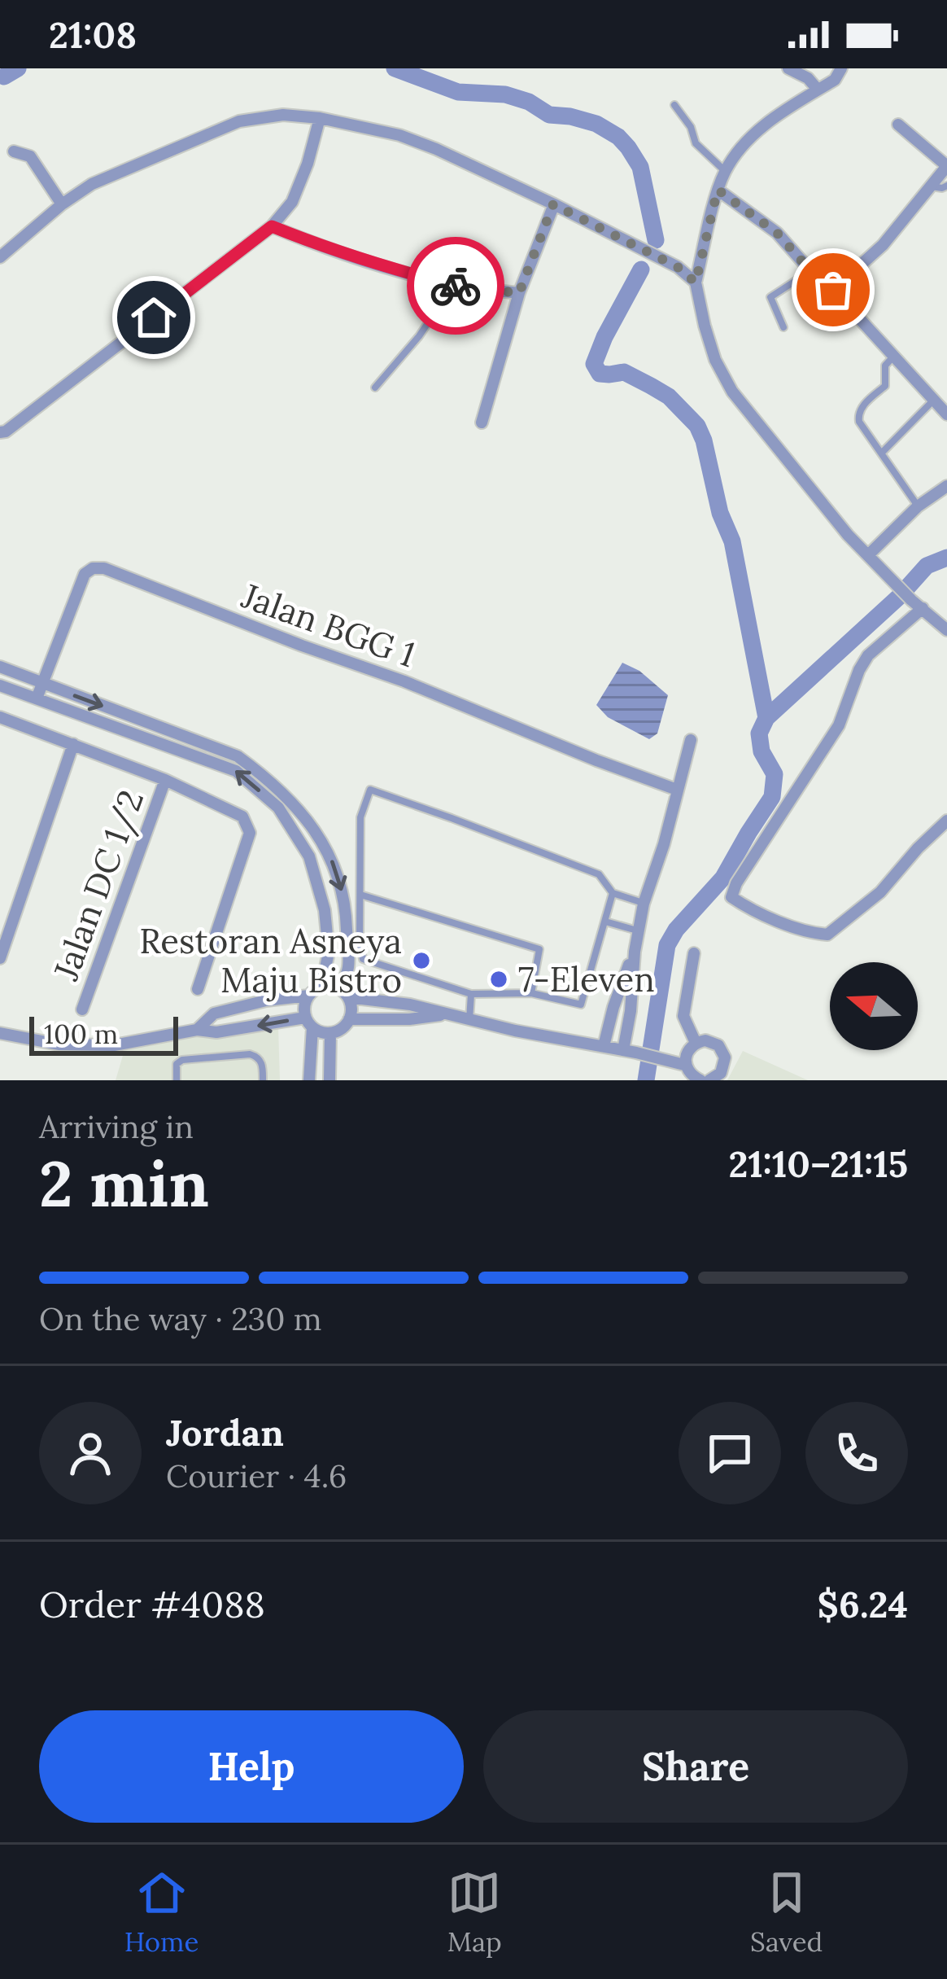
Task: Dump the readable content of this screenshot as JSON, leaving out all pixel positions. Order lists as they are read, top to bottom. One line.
{"streets":{"street":["Jalan BGG 1","Jalan DC 1/2"]},"places":["Restoran Asneya Maju Bistro","7-Eleven"],"scale_bar":"100 m","north":"left","page":{"status":"21:08","scale":"100 m","heading":["2 min","Arriving in","21:10–21:15"],"panel":["Jordan","Courier · 4.6","Order #4088","$6.24"],"bar":"On the way · 230 m","buttons":["Help","Share"],"tabs":["Home","Map","Saved"]}}
